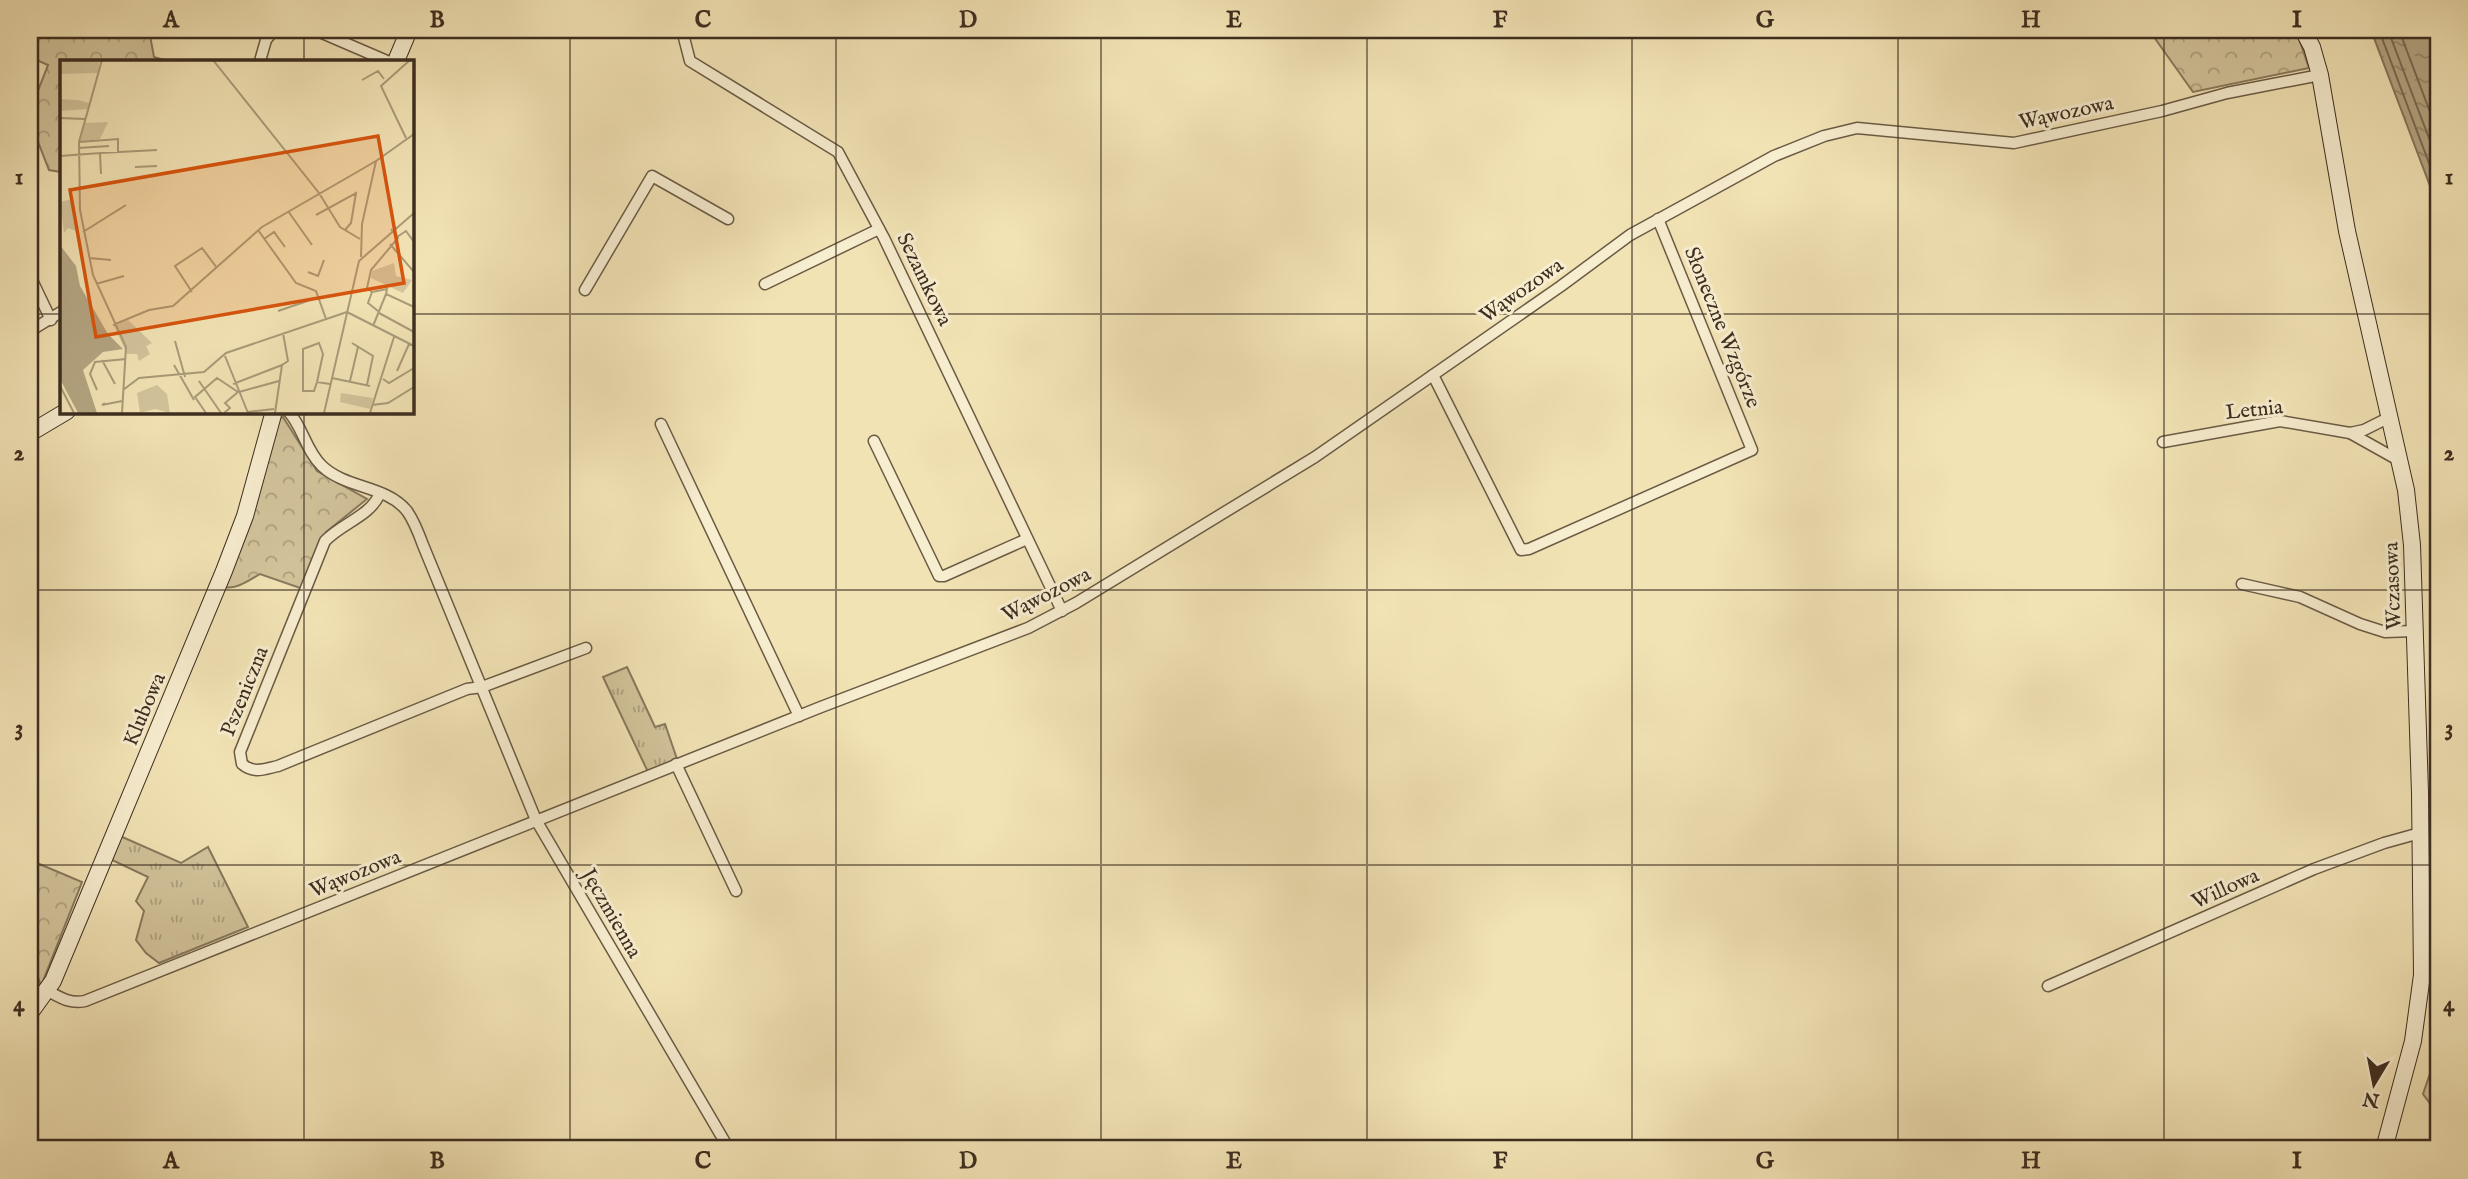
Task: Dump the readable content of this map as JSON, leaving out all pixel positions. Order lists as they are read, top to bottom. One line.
{"streets":{"street":["Wąwozowa","Sezamkowa","Słoneczne Wzgórze","Letnia","Wczasowa","Pszeniczna","Klubowa","Willowa","Jęczmienna"]},"crossings":[["Wąwozowa","Sezamkowa"],["Wąwozowa","Słoneczne Wzgórze"],["Wąwozowa","Wczasowa"],["Wąwozowa","Klubowa"],["Wąwozowa","Jęczmienna"],["Letnia","Wczasowa"],["Wczasowa","Willowa"],["Pszeniczna","Jęczmienna"]],"north":"bottom","grid":{"columns":["A","B","C","D","E","F","G","H","I"],"rows":["1","2","3","4"]}}
